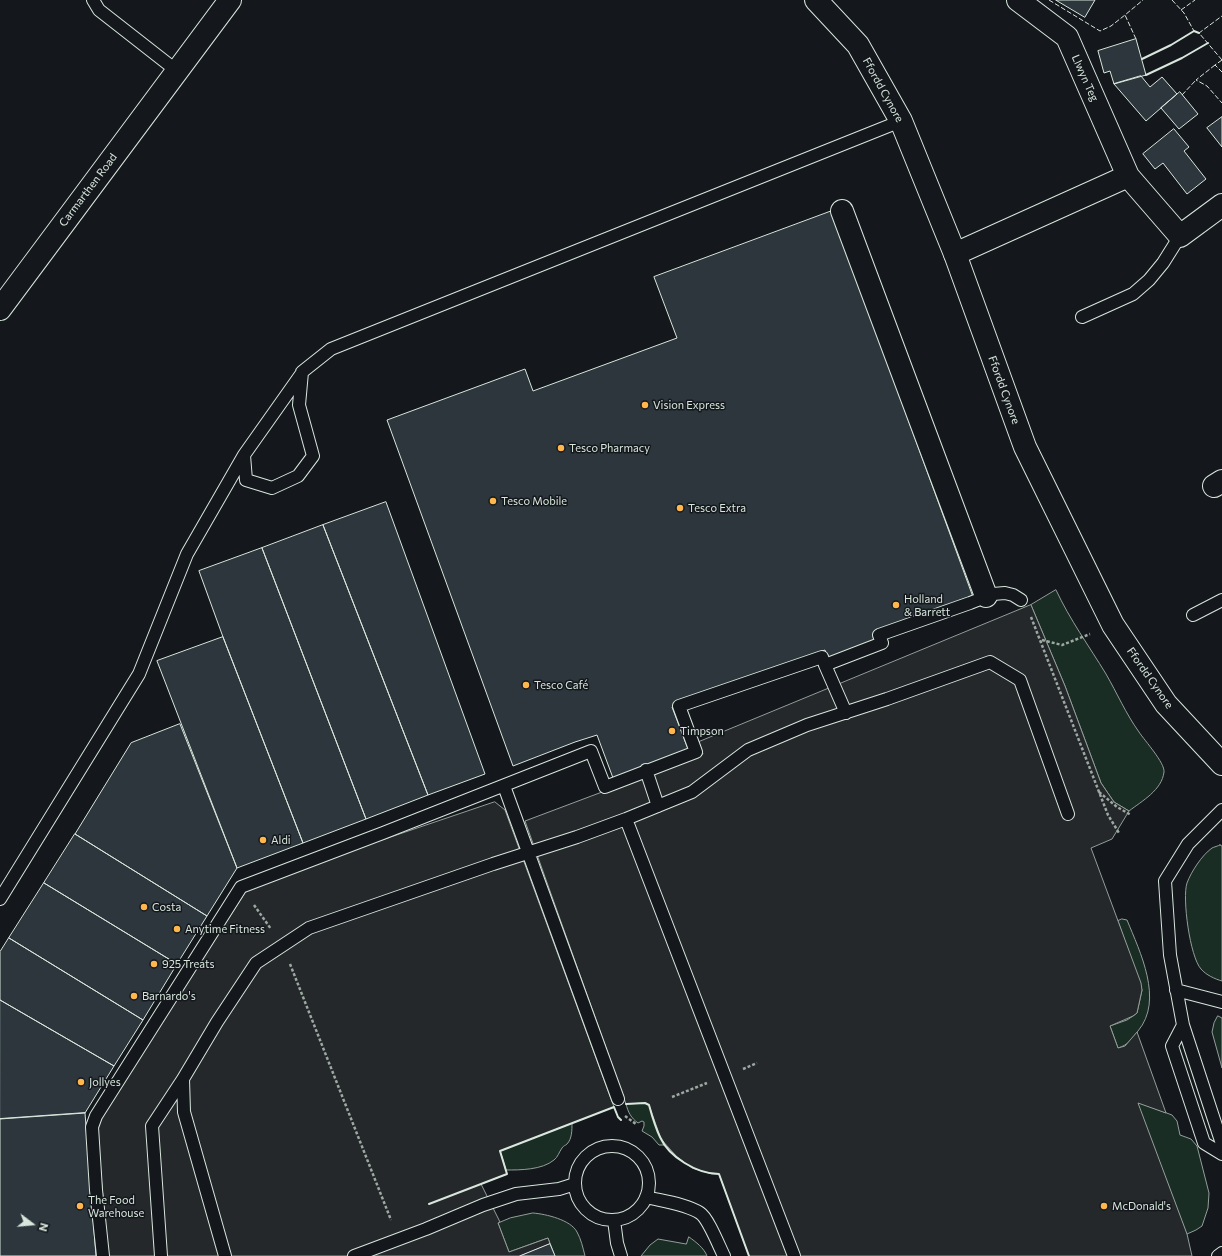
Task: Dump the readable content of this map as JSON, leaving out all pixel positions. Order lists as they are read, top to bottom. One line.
{"streets":{"street":["Llwyn Teg","Ffordd Cynore","Carmarthen Road"]},"places":["Vision Express","Tesco Pharmacy","Tesco Mobile","Tesco Extra","Holland & Barrett","Tesco Café","Timpson","Aldi","Costa","Anytime Fitness","925 Treats","Barnardo's","Jollyes","The Food Warehouse","McDonald's"],"north":"right"}
